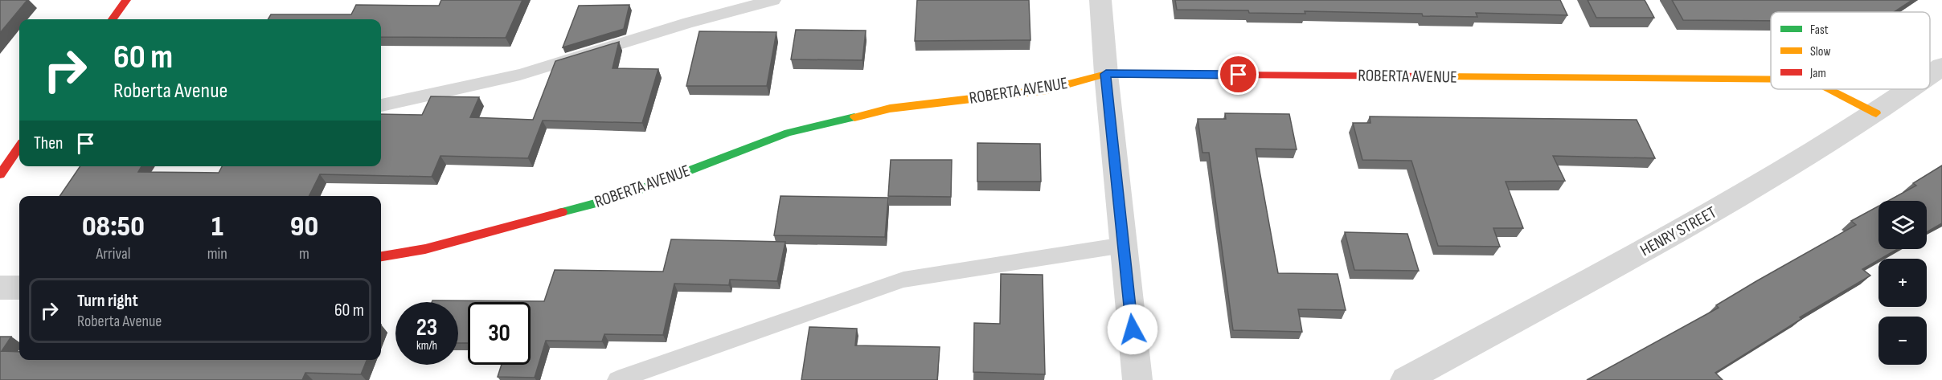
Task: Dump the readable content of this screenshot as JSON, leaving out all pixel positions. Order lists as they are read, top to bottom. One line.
{"streets":{"street":["ROBERTA AVENUE","HENRY STREET"]},"crossings":[["ROBERTA AVENUE","HENRY STREET"]],"legend":["Fast","Slow","Jam"],"page":{"turn":["60 m","Roberta Avenue"],"then":"Then","eta":["08:50","Arrival","1","min","90","m"],"map_buttons":["+","−"],"list":[{"name":"Turn right","note":"Roberta Avenue","value":"60 m"}],"speed":"23 km/h","limit":"30"}}
